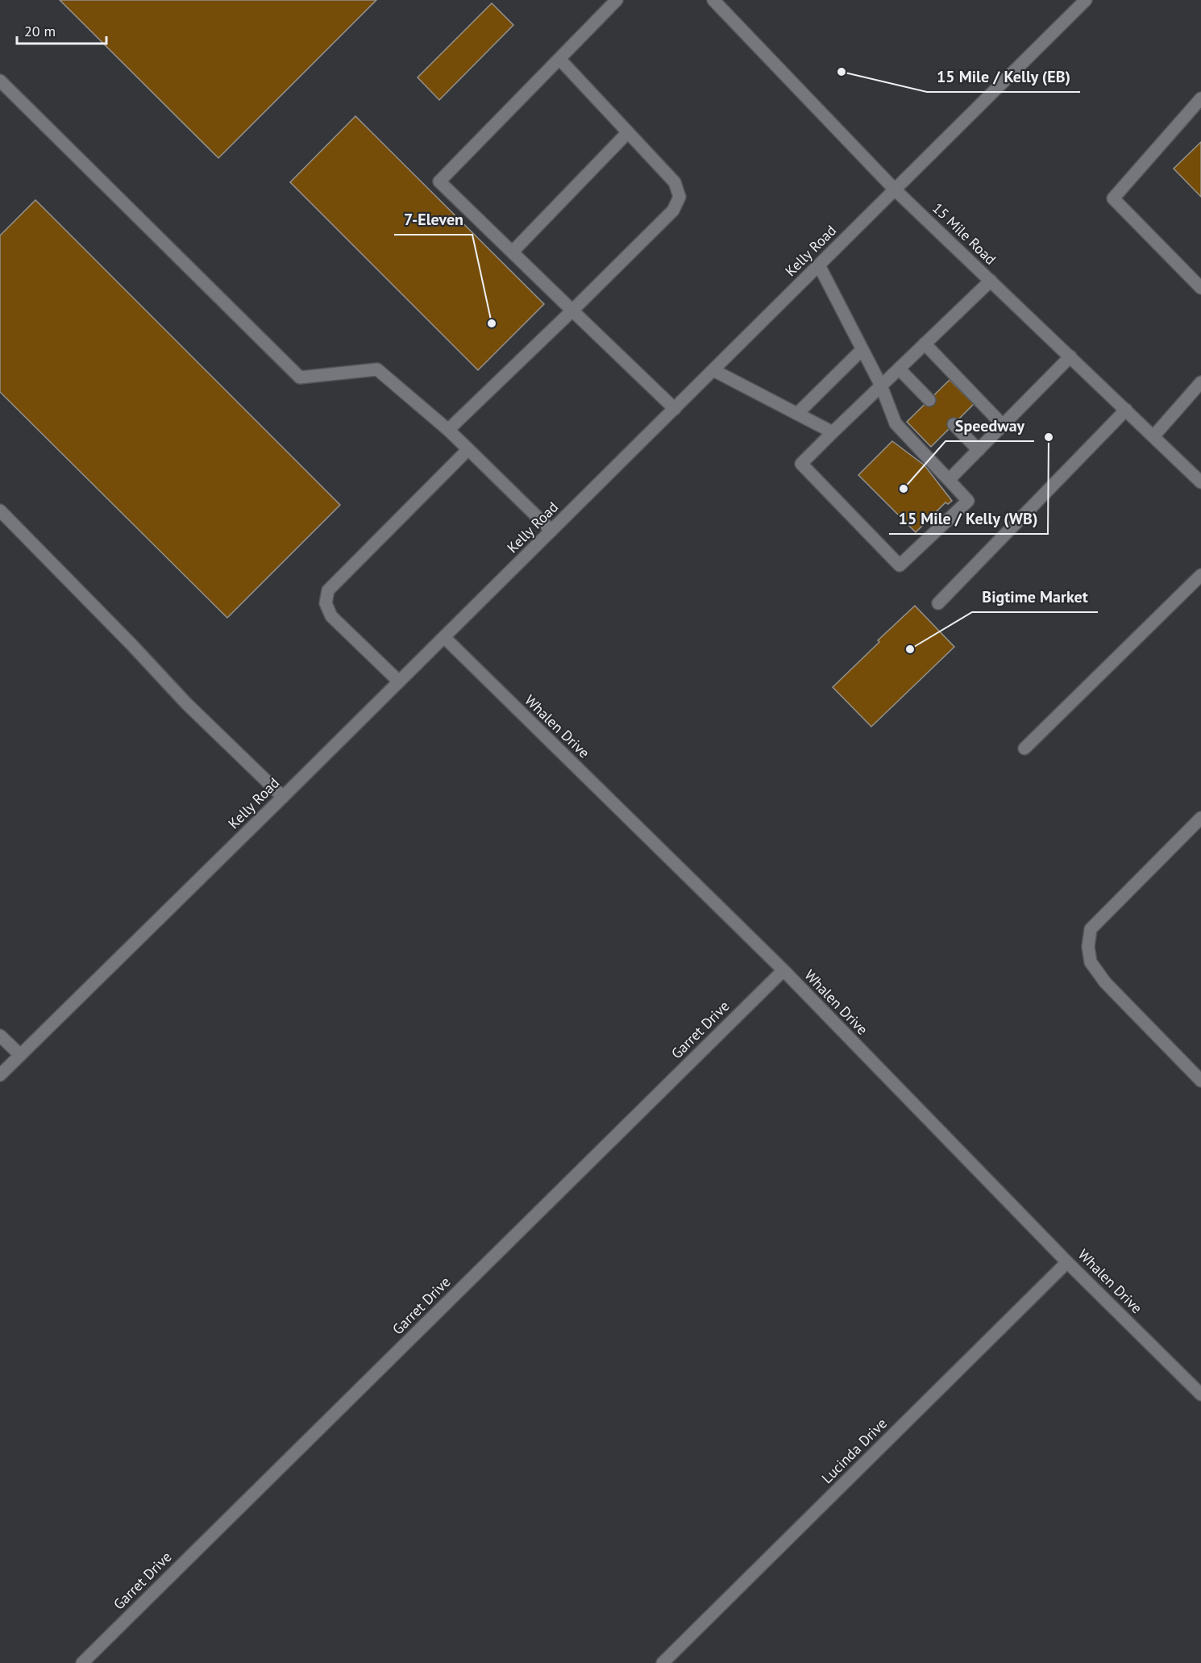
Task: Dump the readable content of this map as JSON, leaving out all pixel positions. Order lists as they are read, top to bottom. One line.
{"streets":{"street":["15 Mile Road","Kelly Road","Whalen Drive","Garret Drive","Lucinda Drive"]},"crossings":[["15 Mile Road","Kelly Road"],["Kelly Road","Whalen Drive"],["Whalen Drive","Garret Drive"],["Whalen Drive","Lucinda Drive"]],"places":["15 Mile / Kelly (EB)","7-Eleven","15 Mile / Kelly (WB)","Speedway","Bigtime Market"],"scale_bar":"20 m"}
